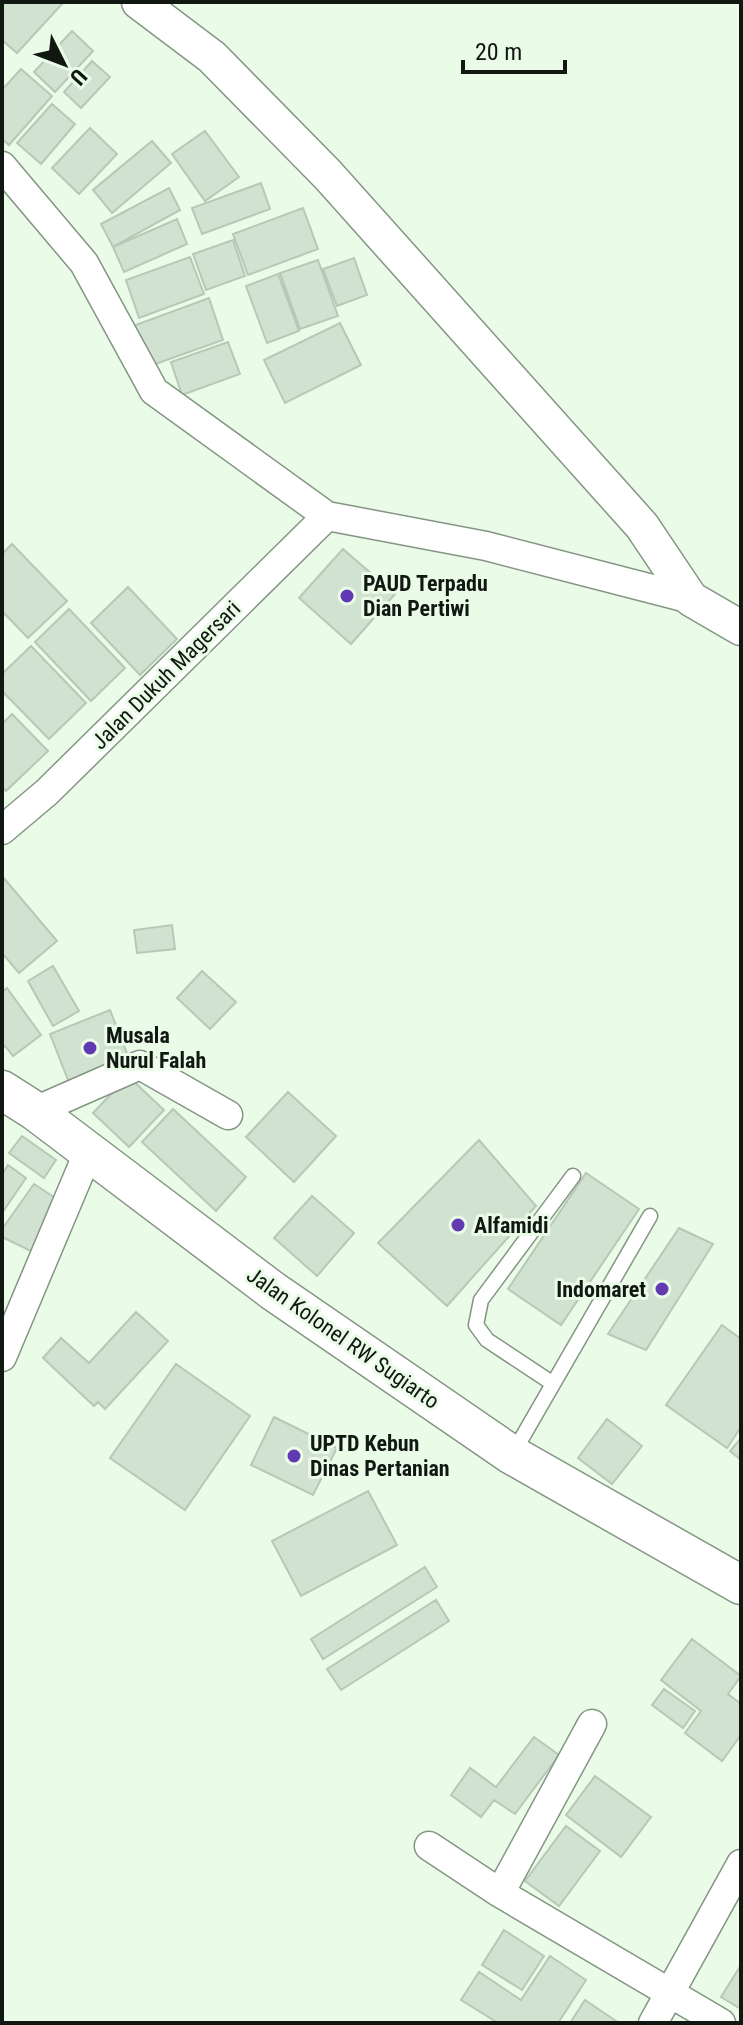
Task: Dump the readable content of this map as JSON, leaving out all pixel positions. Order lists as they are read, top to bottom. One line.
{"streets":{"main road":["Jalan Kolonel RW Sugiarto"],"street":["Jalan Dukuh Magersari"]},"places":["PAUD Terpadu Dian Pertiwi","Musala Nurul Falah","Alfamidi","Indomaret","UPTD Kebun Dinas Pertanian"],"scale_bar":"20 m","north":"bottom right"}
